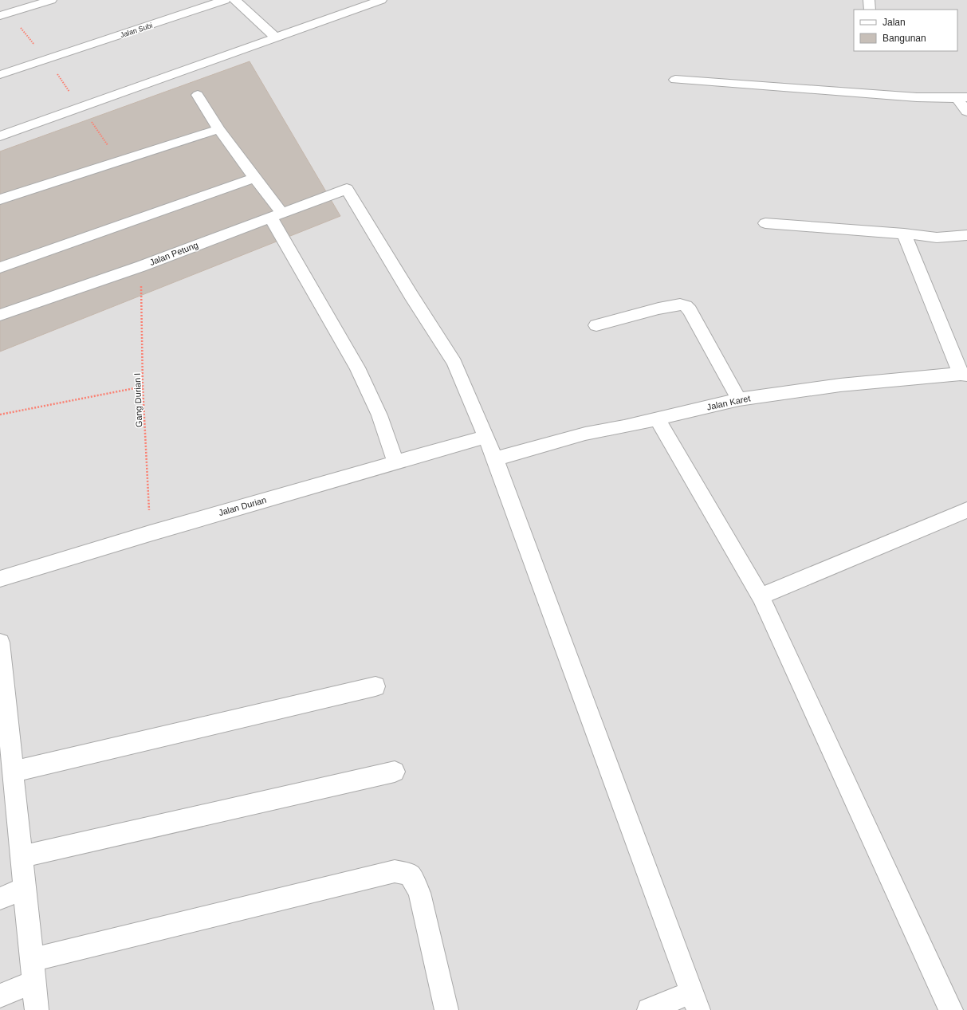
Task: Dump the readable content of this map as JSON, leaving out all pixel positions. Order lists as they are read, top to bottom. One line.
{"streets":{"street":["Jalan Subi","Jalan Petung","Jalan Karet","Jalan Durian"],"path":["Gang Durian I"]},"crossings":[["Jalan Petung","Gang Durian I"],["Jalan Petung","Jalan Durian"],["Gang Durian I","Jalan Durian"]],"legend":["Jalan","Bangunan"]}
